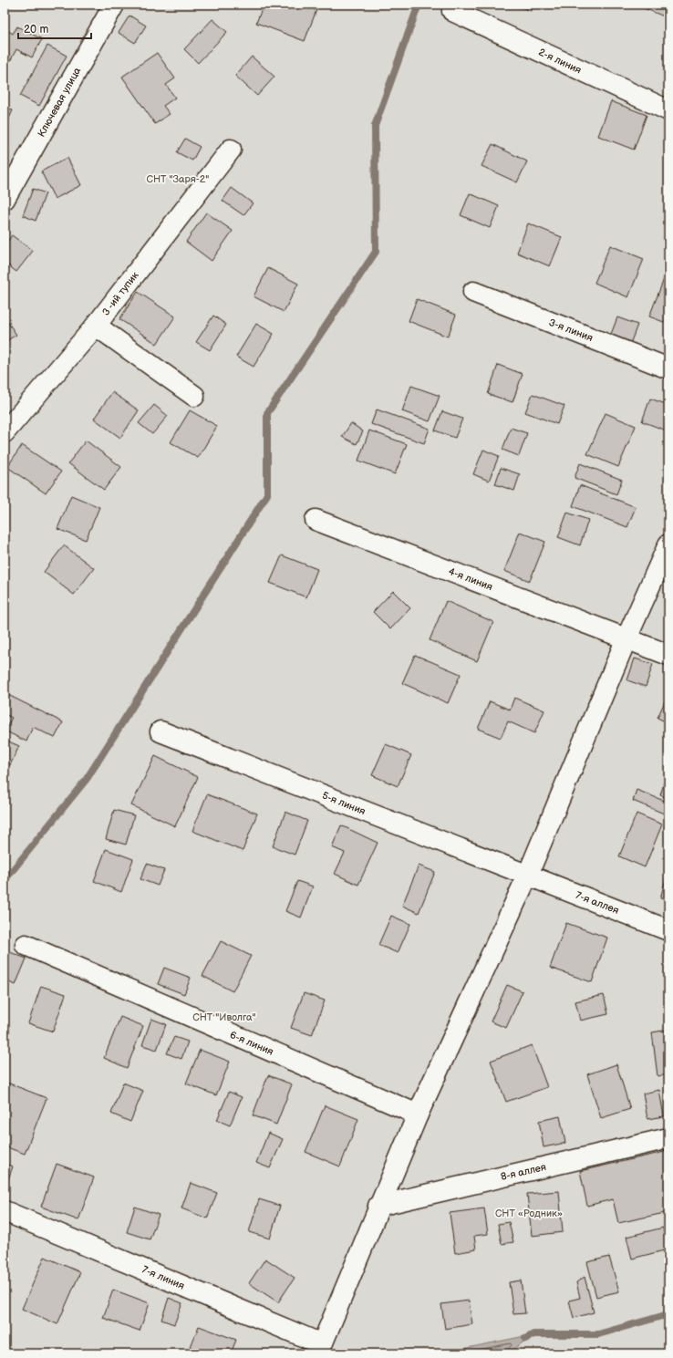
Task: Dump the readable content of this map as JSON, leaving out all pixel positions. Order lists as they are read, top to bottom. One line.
{"streets":{"street":["2-я линия","Ключевая улица","3 -ий тупик","3-я линия","4-я линия","5-я линия","7-я аллея","6-я линия","8-я аллея","7-я линия"]},"crossings":[["5-я линия","7-я аллея"]],"parks":["СНТ \"Заря-2\"","СНТ \"Иволга\"","СНТ «Родник»"],"scale_bar":"20 m"}
